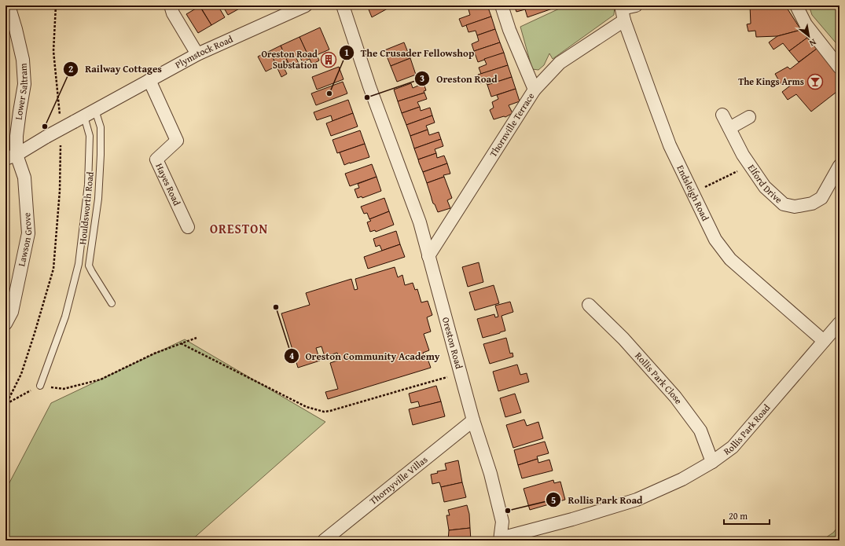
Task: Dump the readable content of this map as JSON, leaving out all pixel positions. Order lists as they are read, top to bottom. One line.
{"streets":{"street":["Plymstock Road","Lower Saltram","Thornville Terrace","Elford Drive","Hayes Road","Endsleigh Road","Lawson Grove","Oreston Road","Rollis Park Close","Rollis Park Road","Thornyville Villas"],"lane":["Houldsworth Road"]},"crossings":[["Plymstock Road","Lower Saltram"],["Plymstock Road","Hayes Road"],["Plymstock Road","Houldsworth Road"],["Plymstock Road","Lawson Grove"],["Lower Saltram","Lawson Grove"],["Thornville Terrace","Endsleigh Road"],["Thornville Terrace","Oreston Road"],["Endsleigh Road","Rollis Park Road"],["Oreston Road","Rollis Park Road"],["Oreston Road","Thornyville Villas"],["Rollis Park Close","Rollis Park Road"]],"districts":["ORESTON"],"places":{"building":["Oreston Road Substation"],"bar":["The Kings Arms"],"other":["The Crusader Fellowshop","Oreston Road","Railway Cottages","Oreston Community Academy","Rollis Park Road"]},"scale_bar":"20 m","north":"bottom right"}
